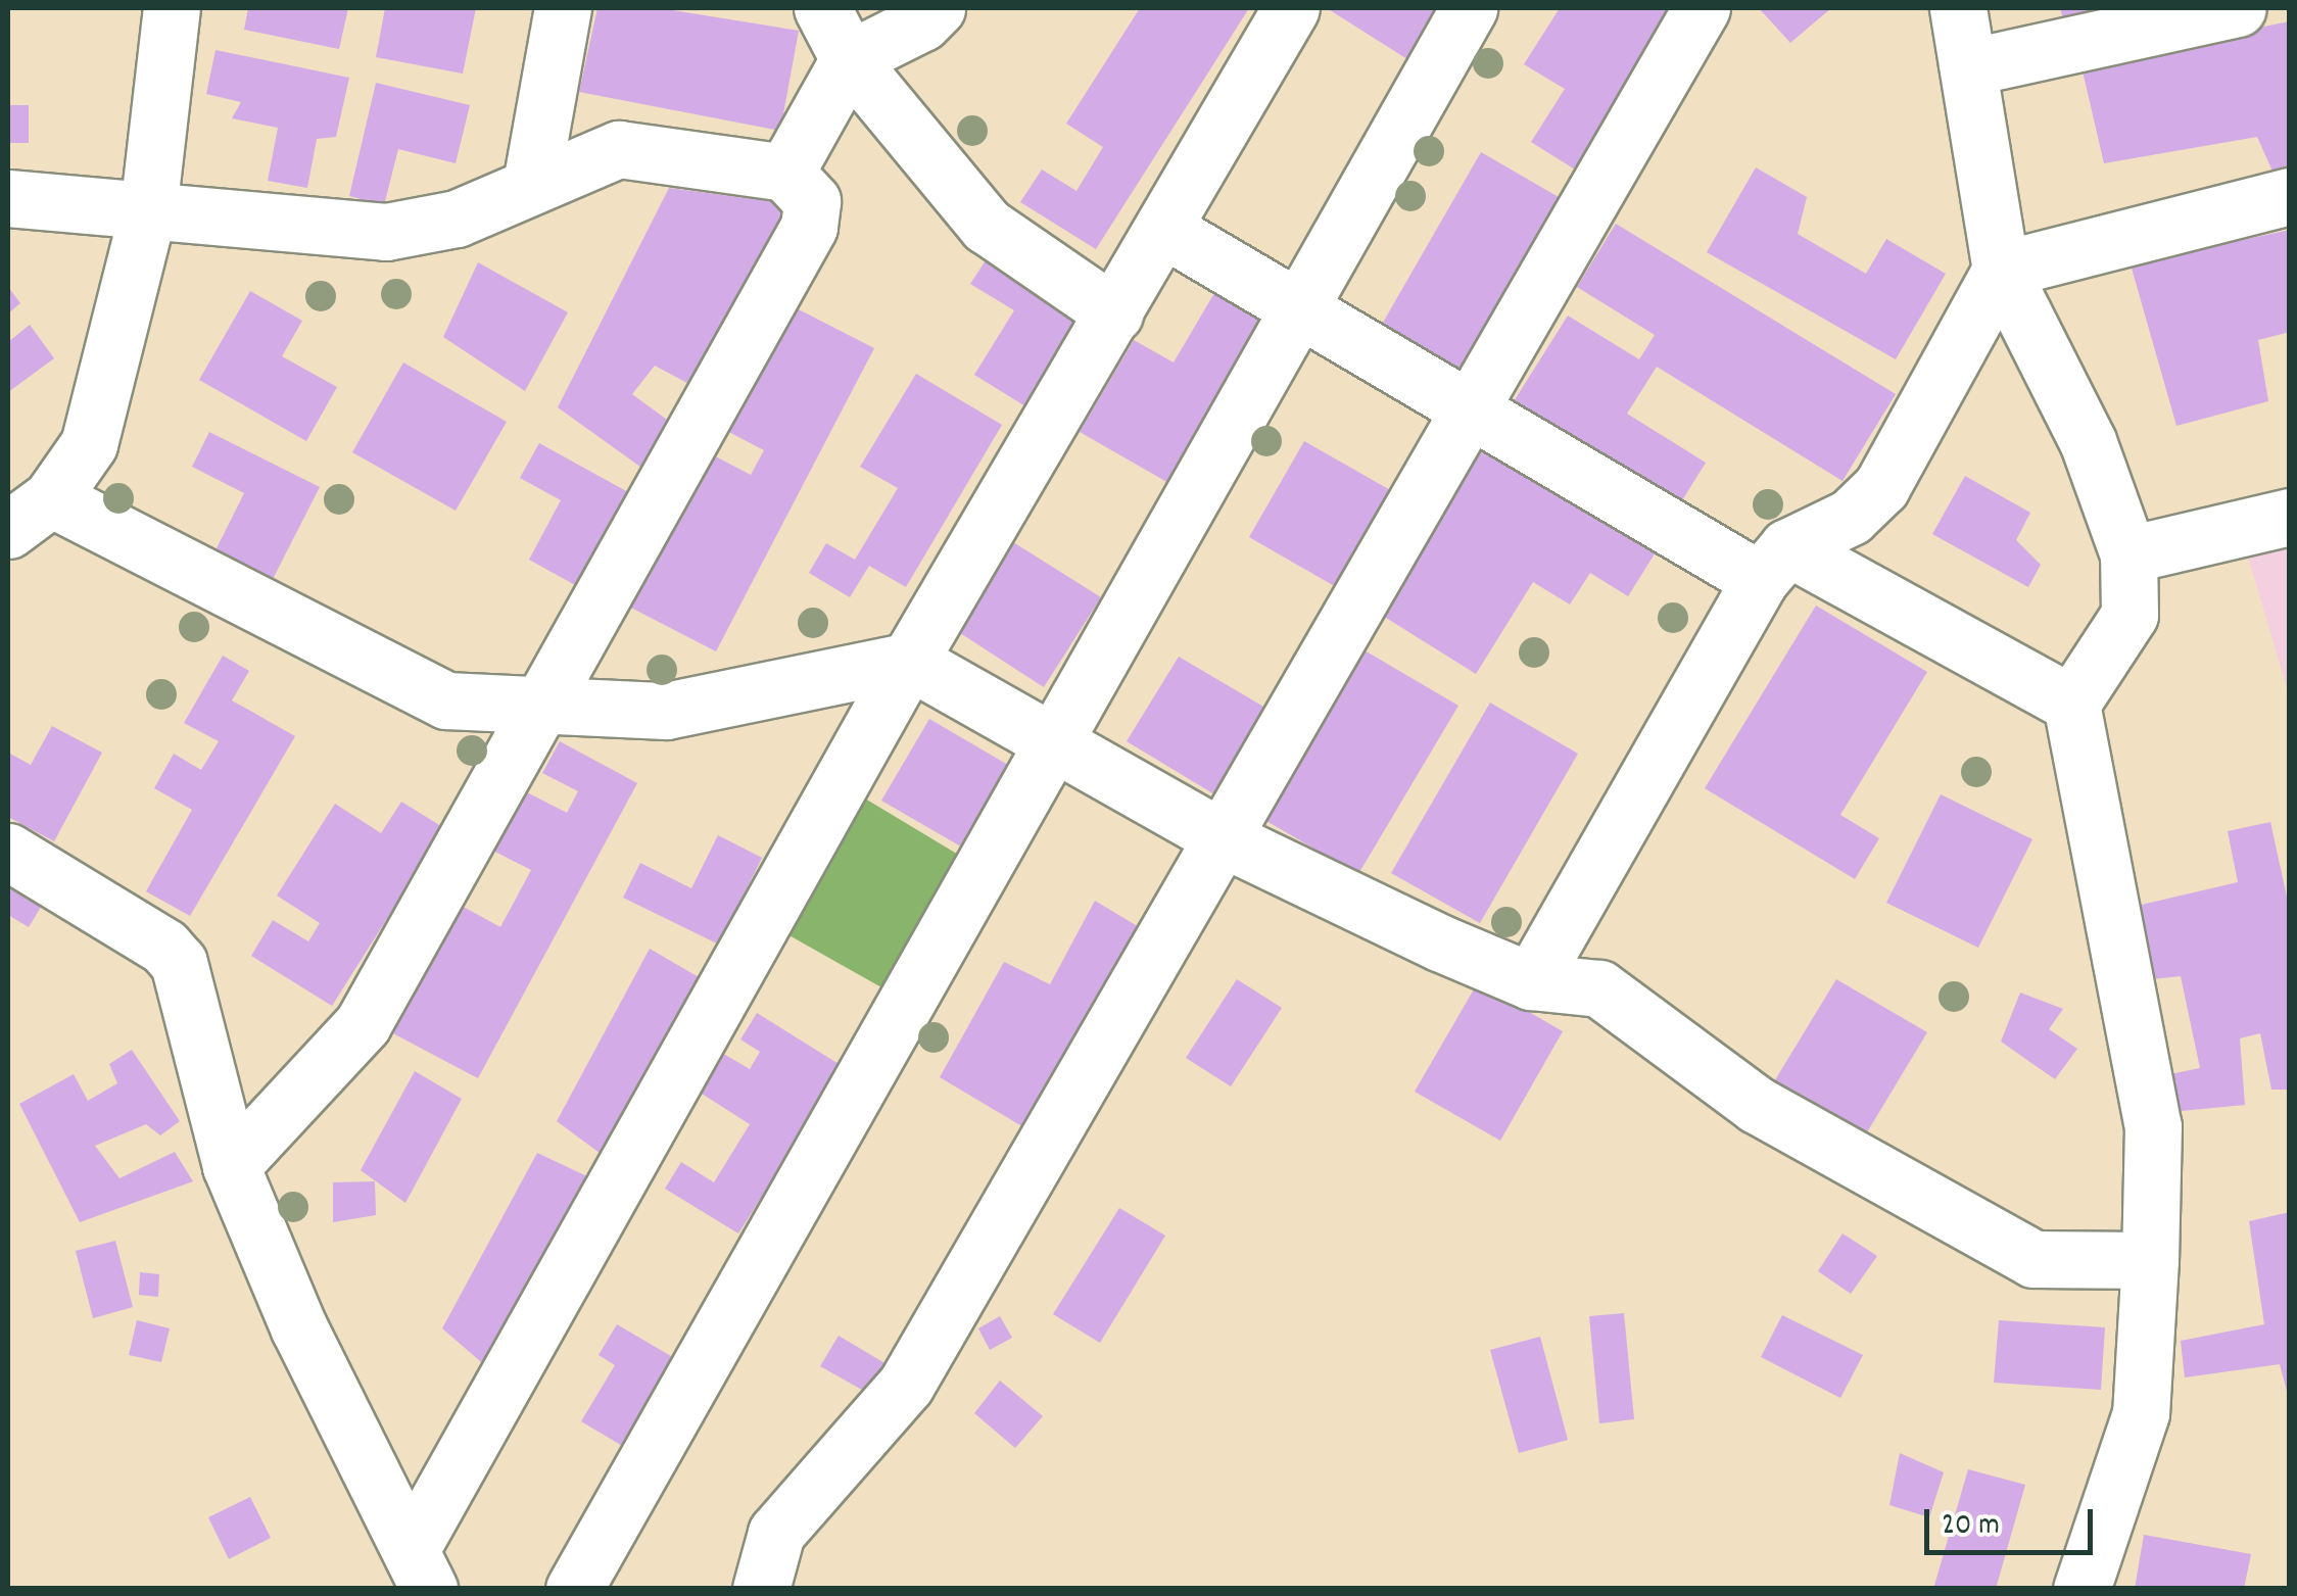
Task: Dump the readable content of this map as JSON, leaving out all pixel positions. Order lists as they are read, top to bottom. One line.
{"scale_bar":"20 m"}
